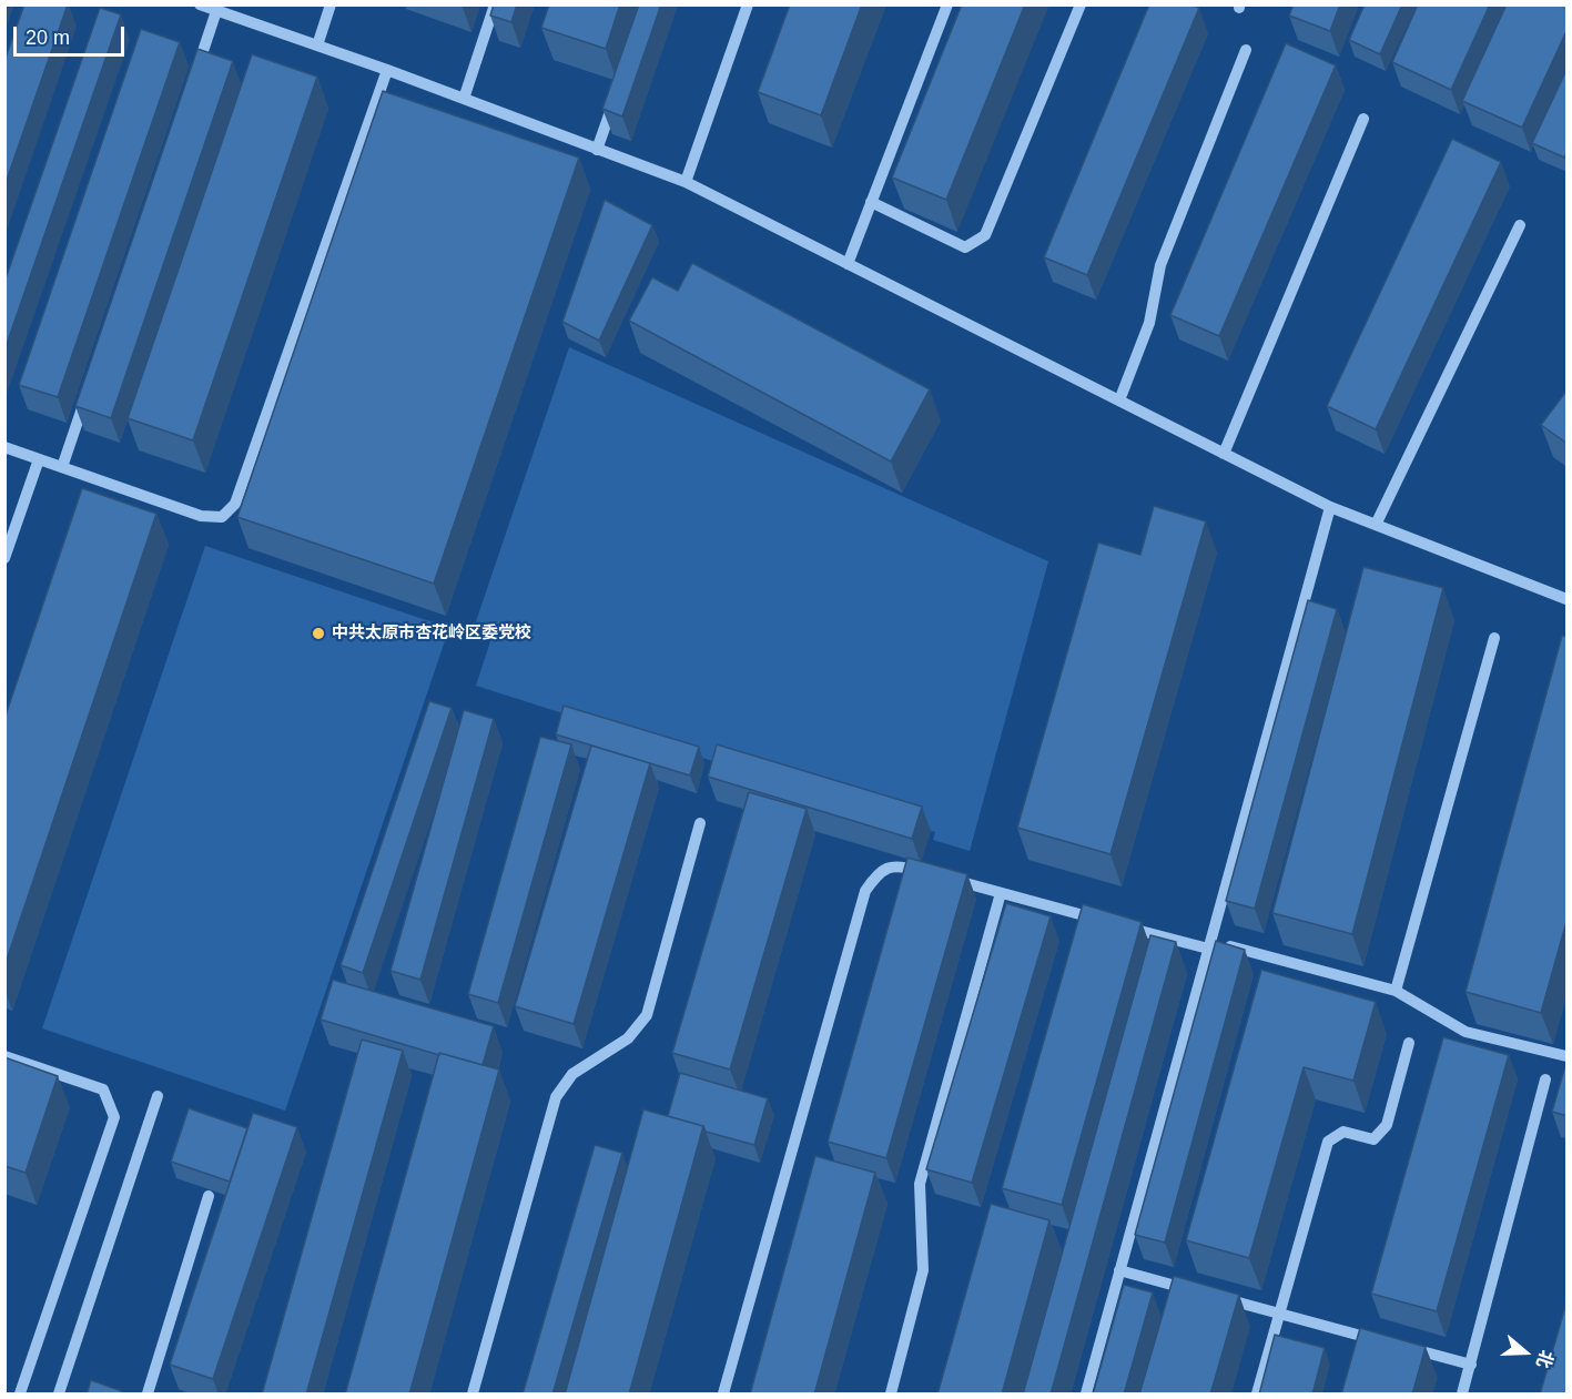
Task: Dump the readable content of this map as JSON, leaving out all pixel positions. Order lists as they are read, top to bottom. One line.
{"places":["中共太原市杏花岭区委党校"],"scale_bar":"20 m","north":"right"}
